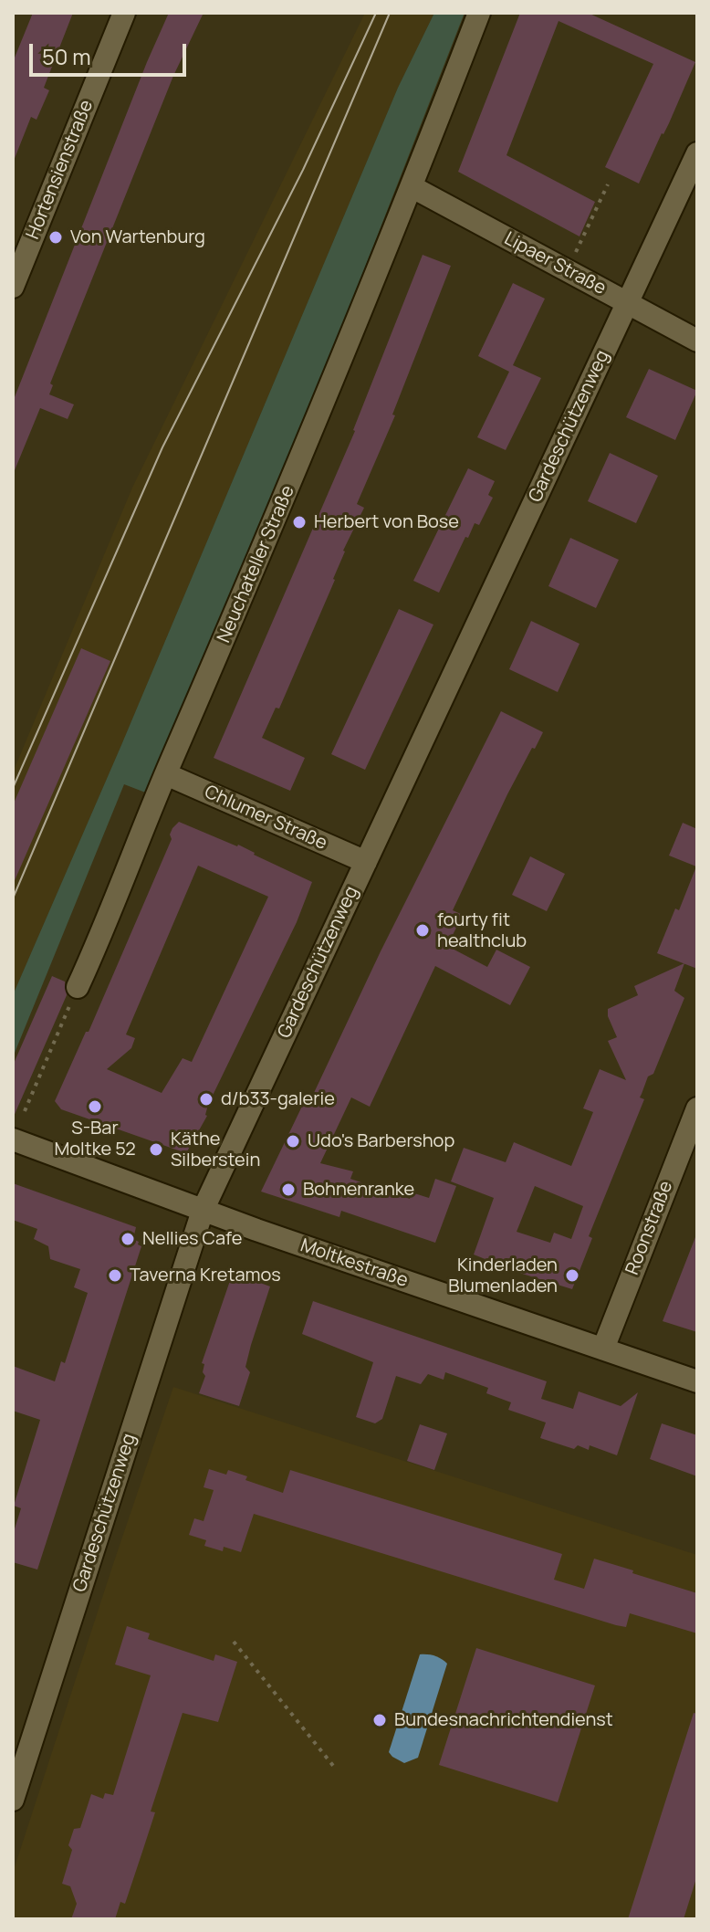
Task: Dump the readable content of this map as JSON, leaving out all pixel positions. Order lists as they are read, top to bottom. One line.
{"streets":{"street":["Hortensienstraße","Lipaer Straße","Gardeschützenweg","Neuchateller Straße","Chlumer Straße","Roonstraße","Moltkestraße"]},"crossings":[["Lipaer Straße","Gardeschützenweg"],["Lipaer Straße","Neuchateller Straße"],["Gardeschützenweg","Chlumer Straße"],["Gardeschützenweg","Moltkestraße"],["Neuchateller Straße","Chlumer Straße"],["Roonstraße","Moltkestraße"]],"places":["Von Wartenburg","Herbert von Bose","fourty fit healthclub","d/b33-galerie","S-Bar Moltke 52","Udo's Barbershop","Käthe Silberstein","Bohnenranke","Nellies Cafe","Taverna Kretamos","Kinderladen Blumenladen","Bundesnachrichtendienst"],"scale_bar":"50 m"}
